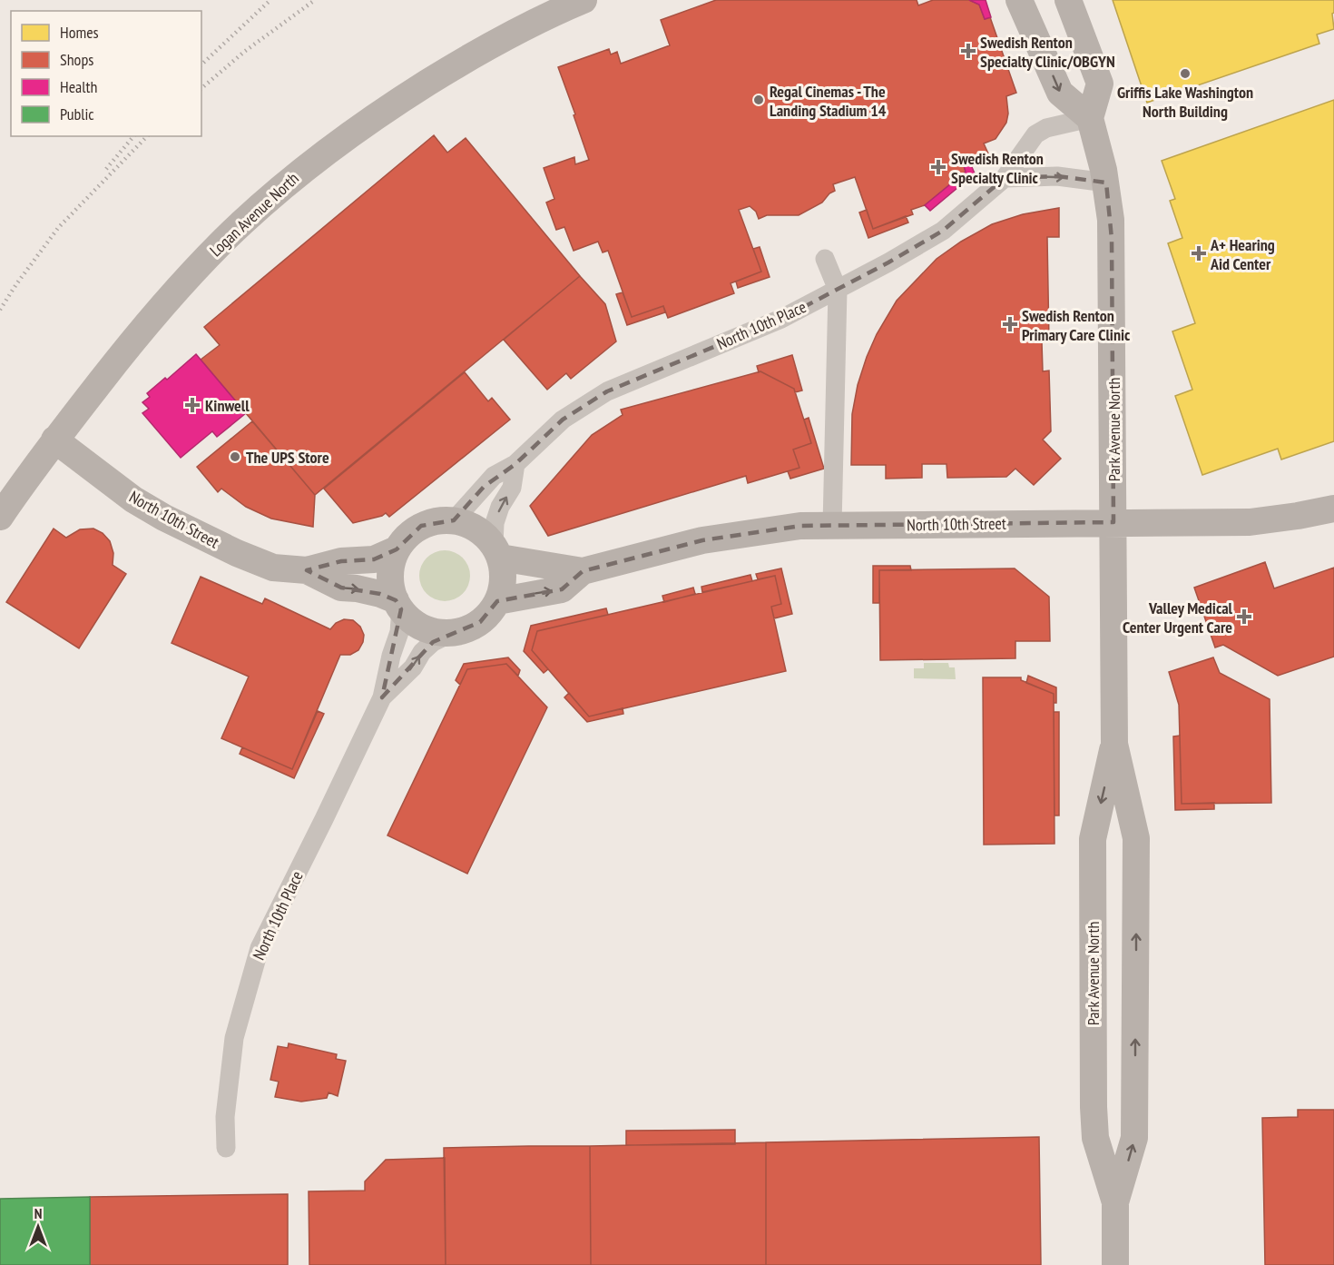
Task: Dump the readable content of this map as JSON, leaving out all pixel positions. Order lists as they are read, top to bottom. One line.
{"streets":{"street":["Logan Avenue North","North 10th Place","Park Avenue North","North 10th Street"]},"crossings":[["Logan Avenue North","North 10th Street"],["North 10th Place","Park Avenue North"],["North 10th Place","North 10th Street"],["Park Avenue North","North 10th Street"]],"places":{"health":["Swedish Renton Specialty Clinic/OBGYN","Swedish Renton Specialty Clinic","A+ Hearing Aid Center","Swedish Renton Primary Care Clinic","Kinwell","Valley Medical Center Urgent Care"],"other":["Griffis Lake Washington North Building","Regal Cinemas - The Landing Stadium 14","The UPS Store"]},"legend":["Homes","Shops","Health","Public"],"north":"top"}
